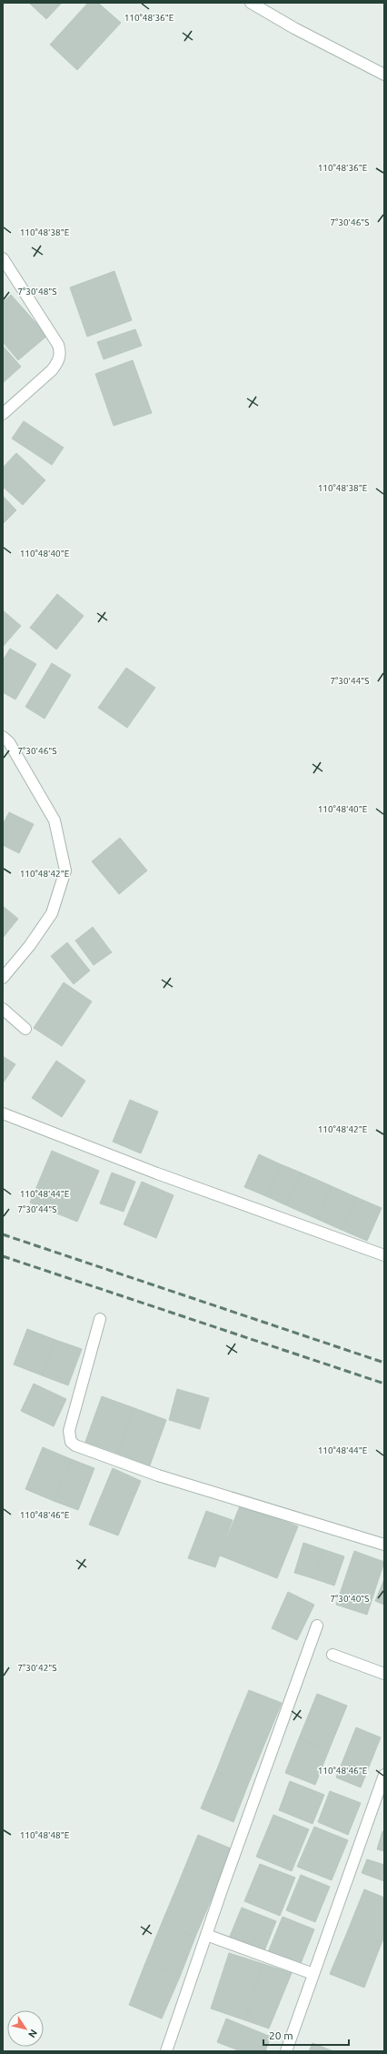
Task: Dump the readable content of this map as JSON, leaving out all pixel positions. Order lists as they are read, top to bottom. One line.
{"scale_bar":"20 m","north":"bottom right","coordinates":["110°48'36\"E","7°30'46\"S","110°48'38\"E","7°30'48\"S","110°48'40\"E","7°30'44\"S","110°48'42\"E","110°48'44\"E","110°48'46\"E","7°30'40\"S","7°30'42\"S","110°48'48\"E"]}
